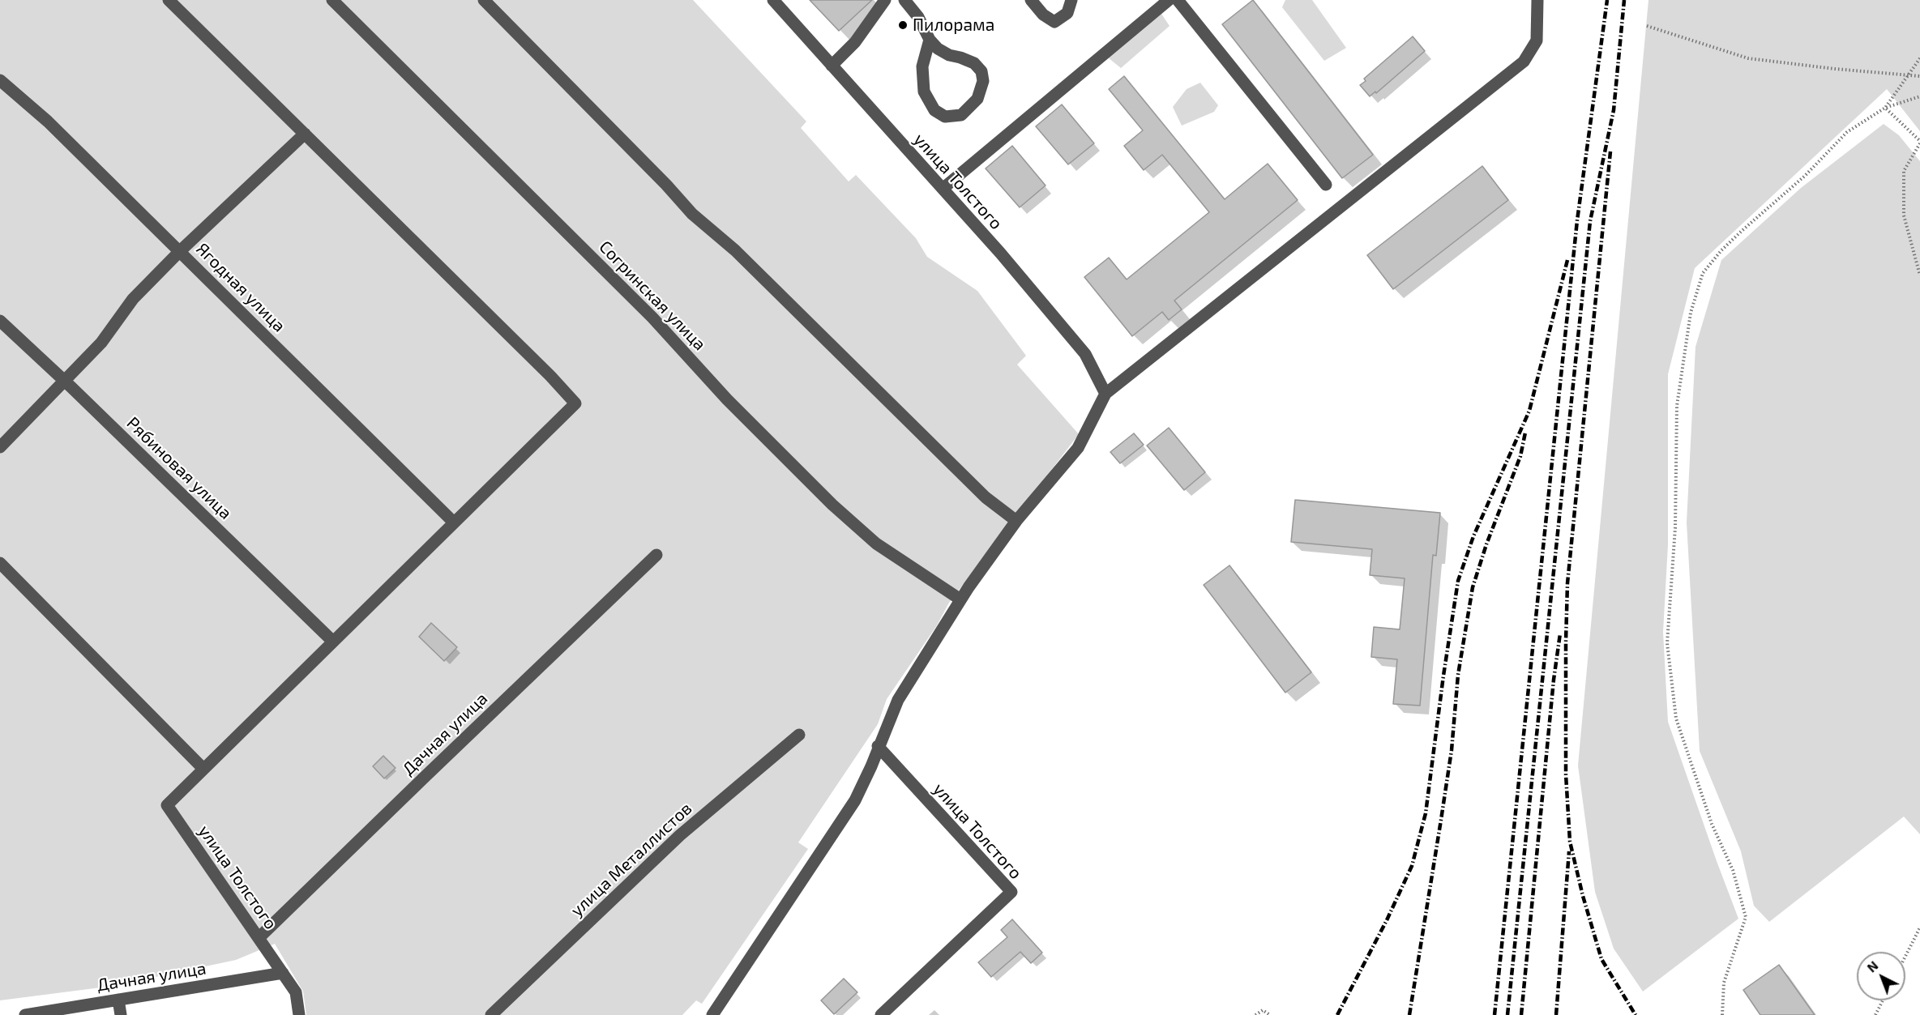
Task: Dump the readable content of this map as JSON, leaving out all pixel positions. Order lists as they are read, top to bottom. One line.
{"streets":{"street":["улица Толстого","Ягодная улица","Согринская улица","Рябиновая улица","Дачная улица","улица Металлистов"]},"crossings":[["улица Толстого","Дачная улица"]],"places":["Пилорама"],"north":"top left"}
